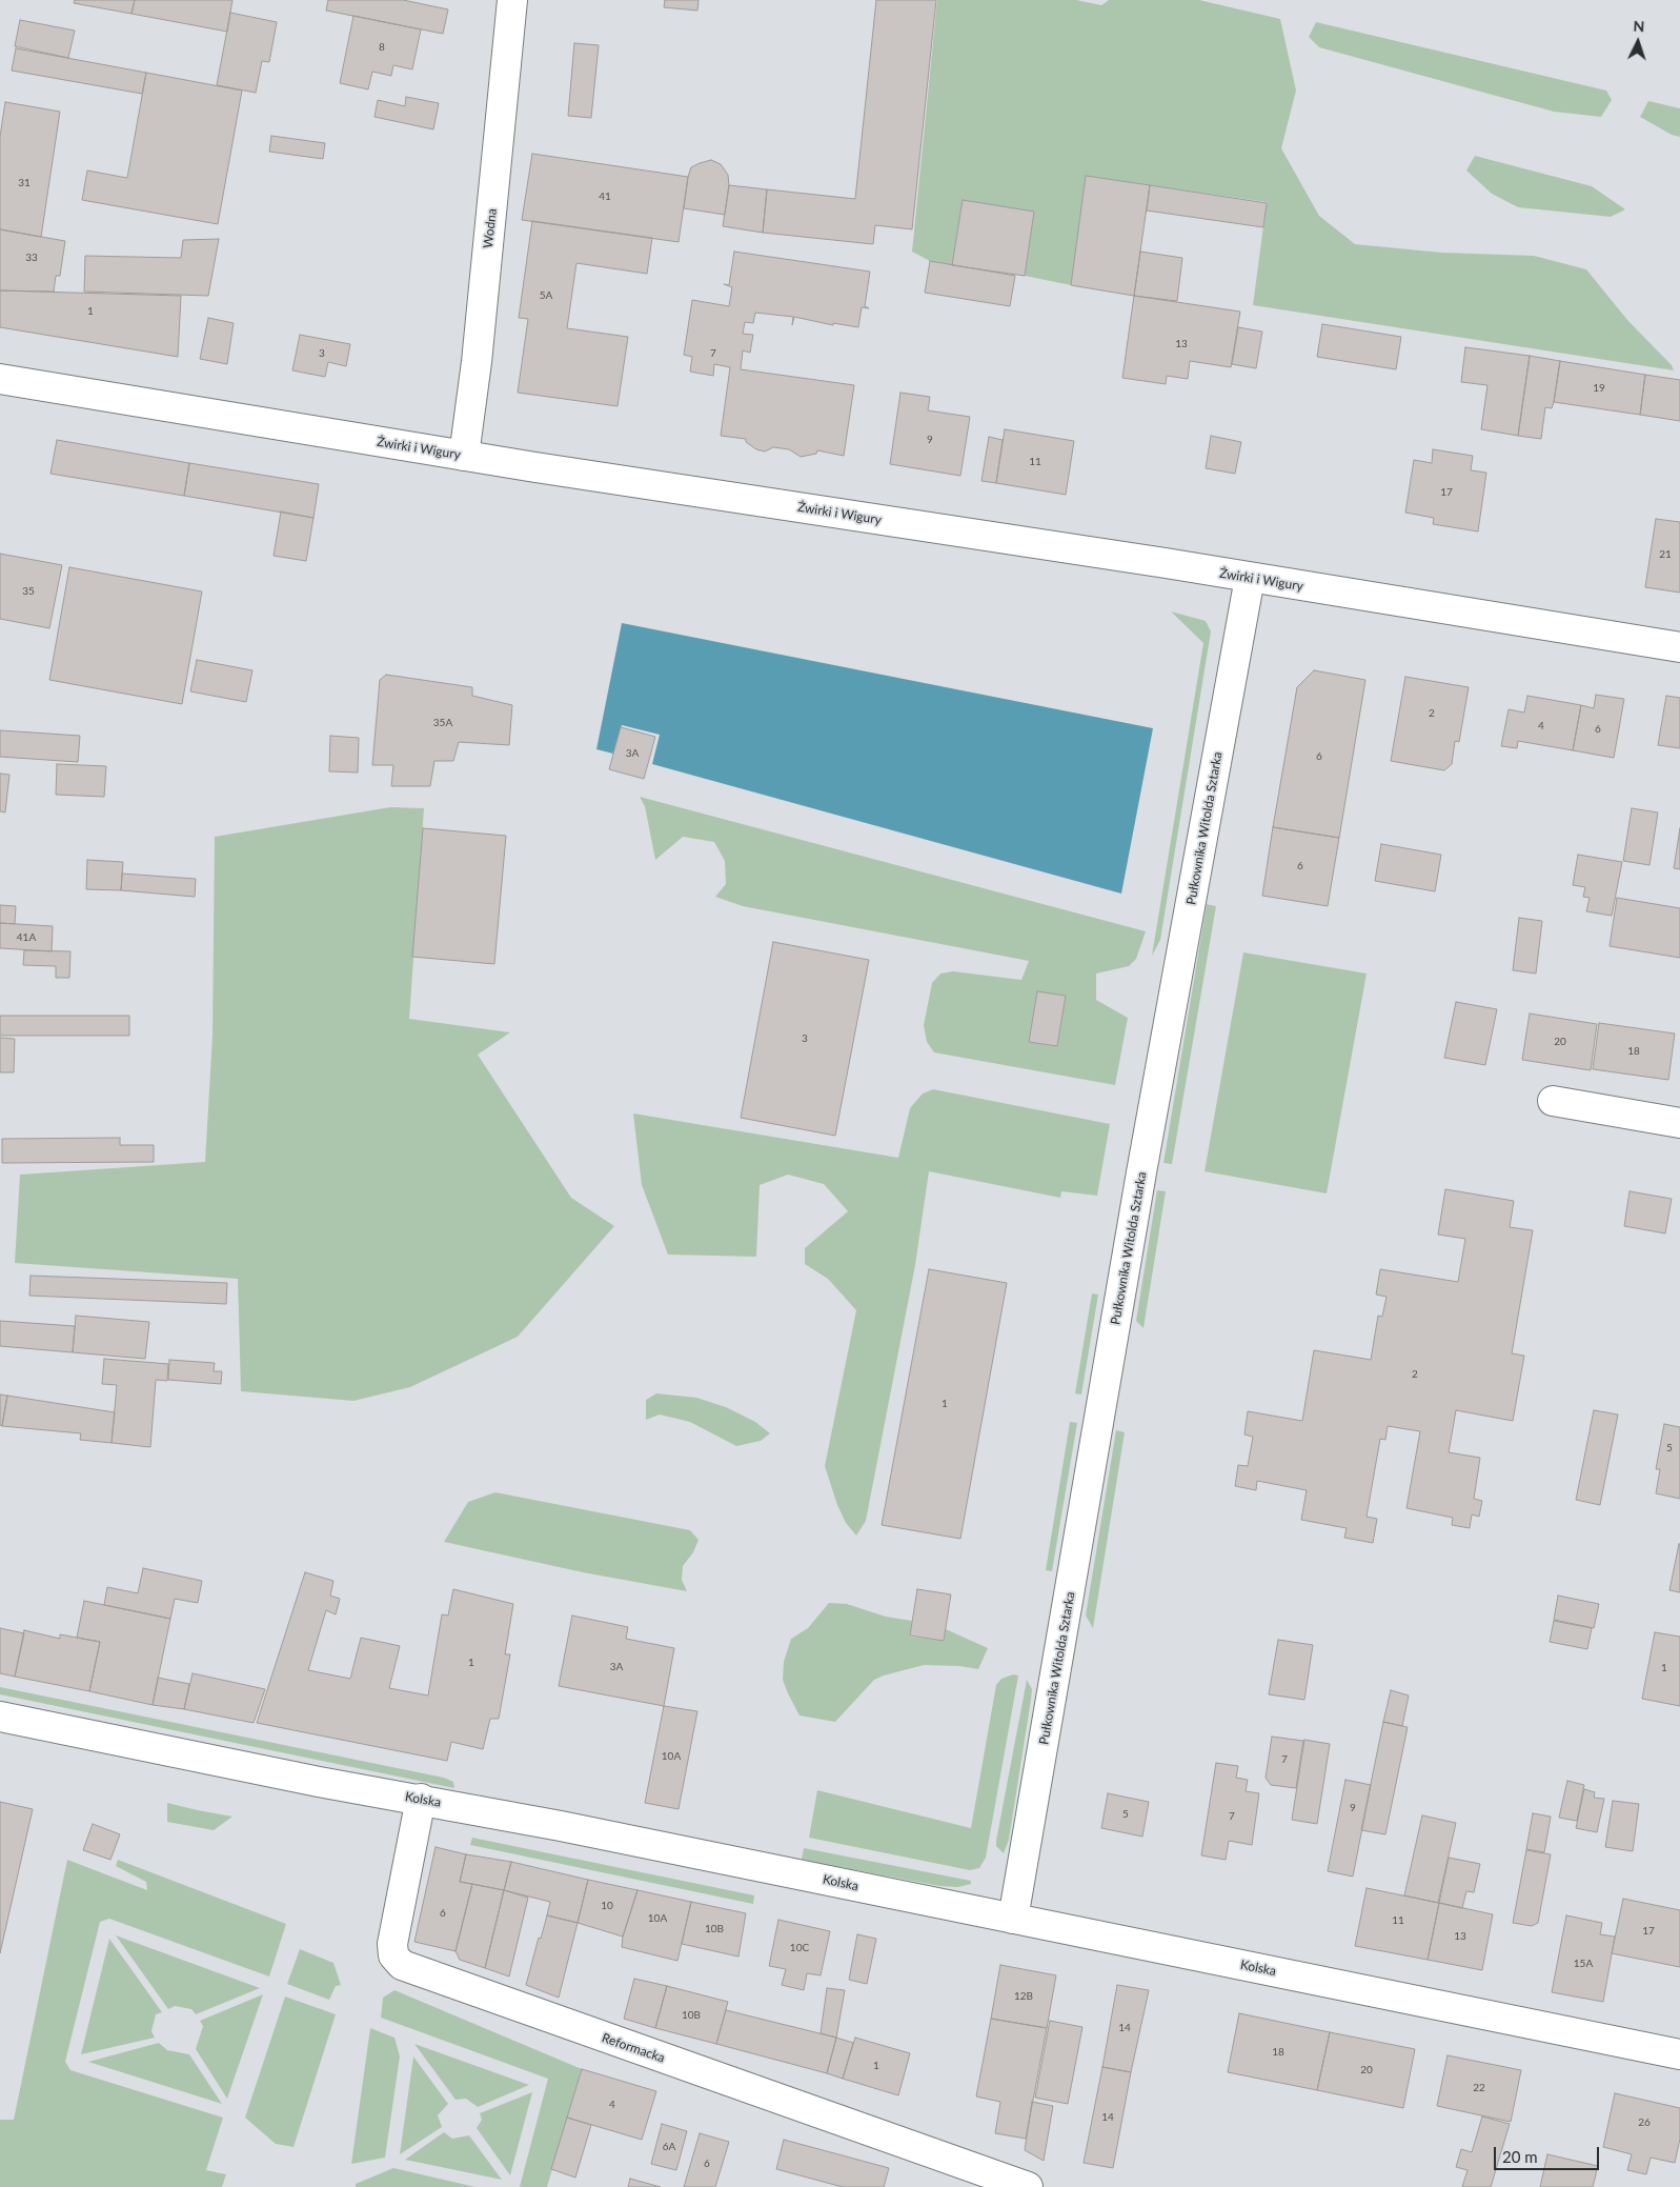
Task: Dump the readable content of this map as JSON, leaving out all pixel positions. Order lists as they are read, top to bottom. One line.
{"streets":{"street":["Wodna","Żwirki i Wigury","Pułkownika Witolda Sztarka","Kolska","Reformacka"]},"crossings":[["Wodna","Żwirki i Wigury"],["Żwirki i Wigury","Pułkownika Witolda Sztarka"],["Pułkownika Witolda Sztarka","Kolska"],["Kolska","Reformacka"]],"house_numbers":["8","31","41","33","5A","1","13","3","7","19","9","11","17","21","35","2","35A","4","6","3A","6","6","41A","3","20","18","2","1","5","1","3A","1","10A","7","9","5","7","10","6","10A","11","10B","17","13","10C","15A","12B","10B","14","18","1","20","22","4","14","26","6A","6"],"scale_bar":"20 m","north":"top"}
